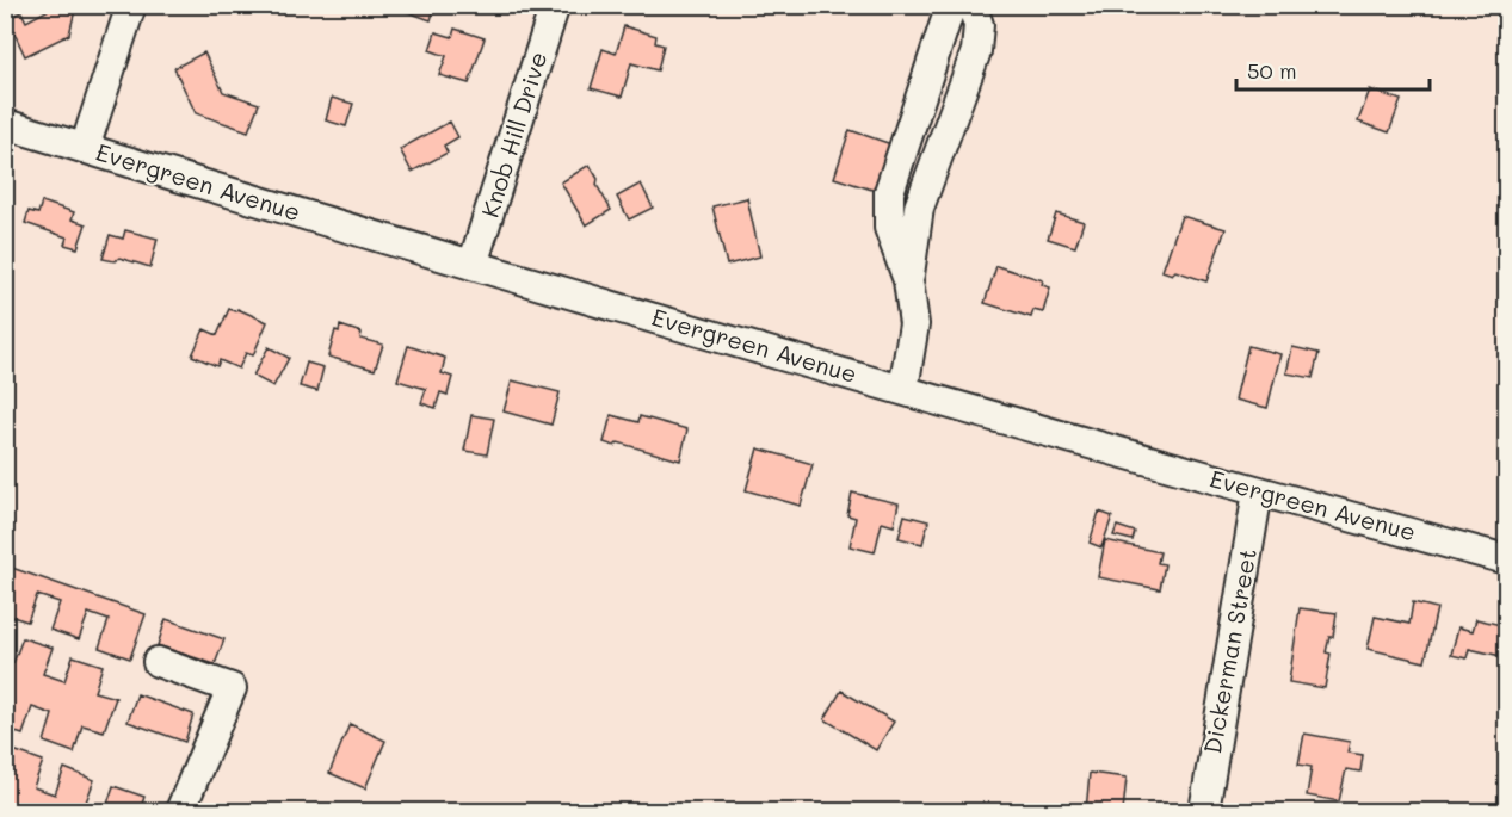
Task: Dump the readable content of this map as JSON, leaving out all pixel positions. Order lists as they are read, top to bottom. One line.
{"streets":{"street":["Knob Hill Drive","Evergreen Avenue","Dickerman Street"]},"crossings":[["Knob Hill Drive","Evergreen Avenue"],["Evergreen Avenue","Dickerman Street"]],"scale_bar":"50 m"}
